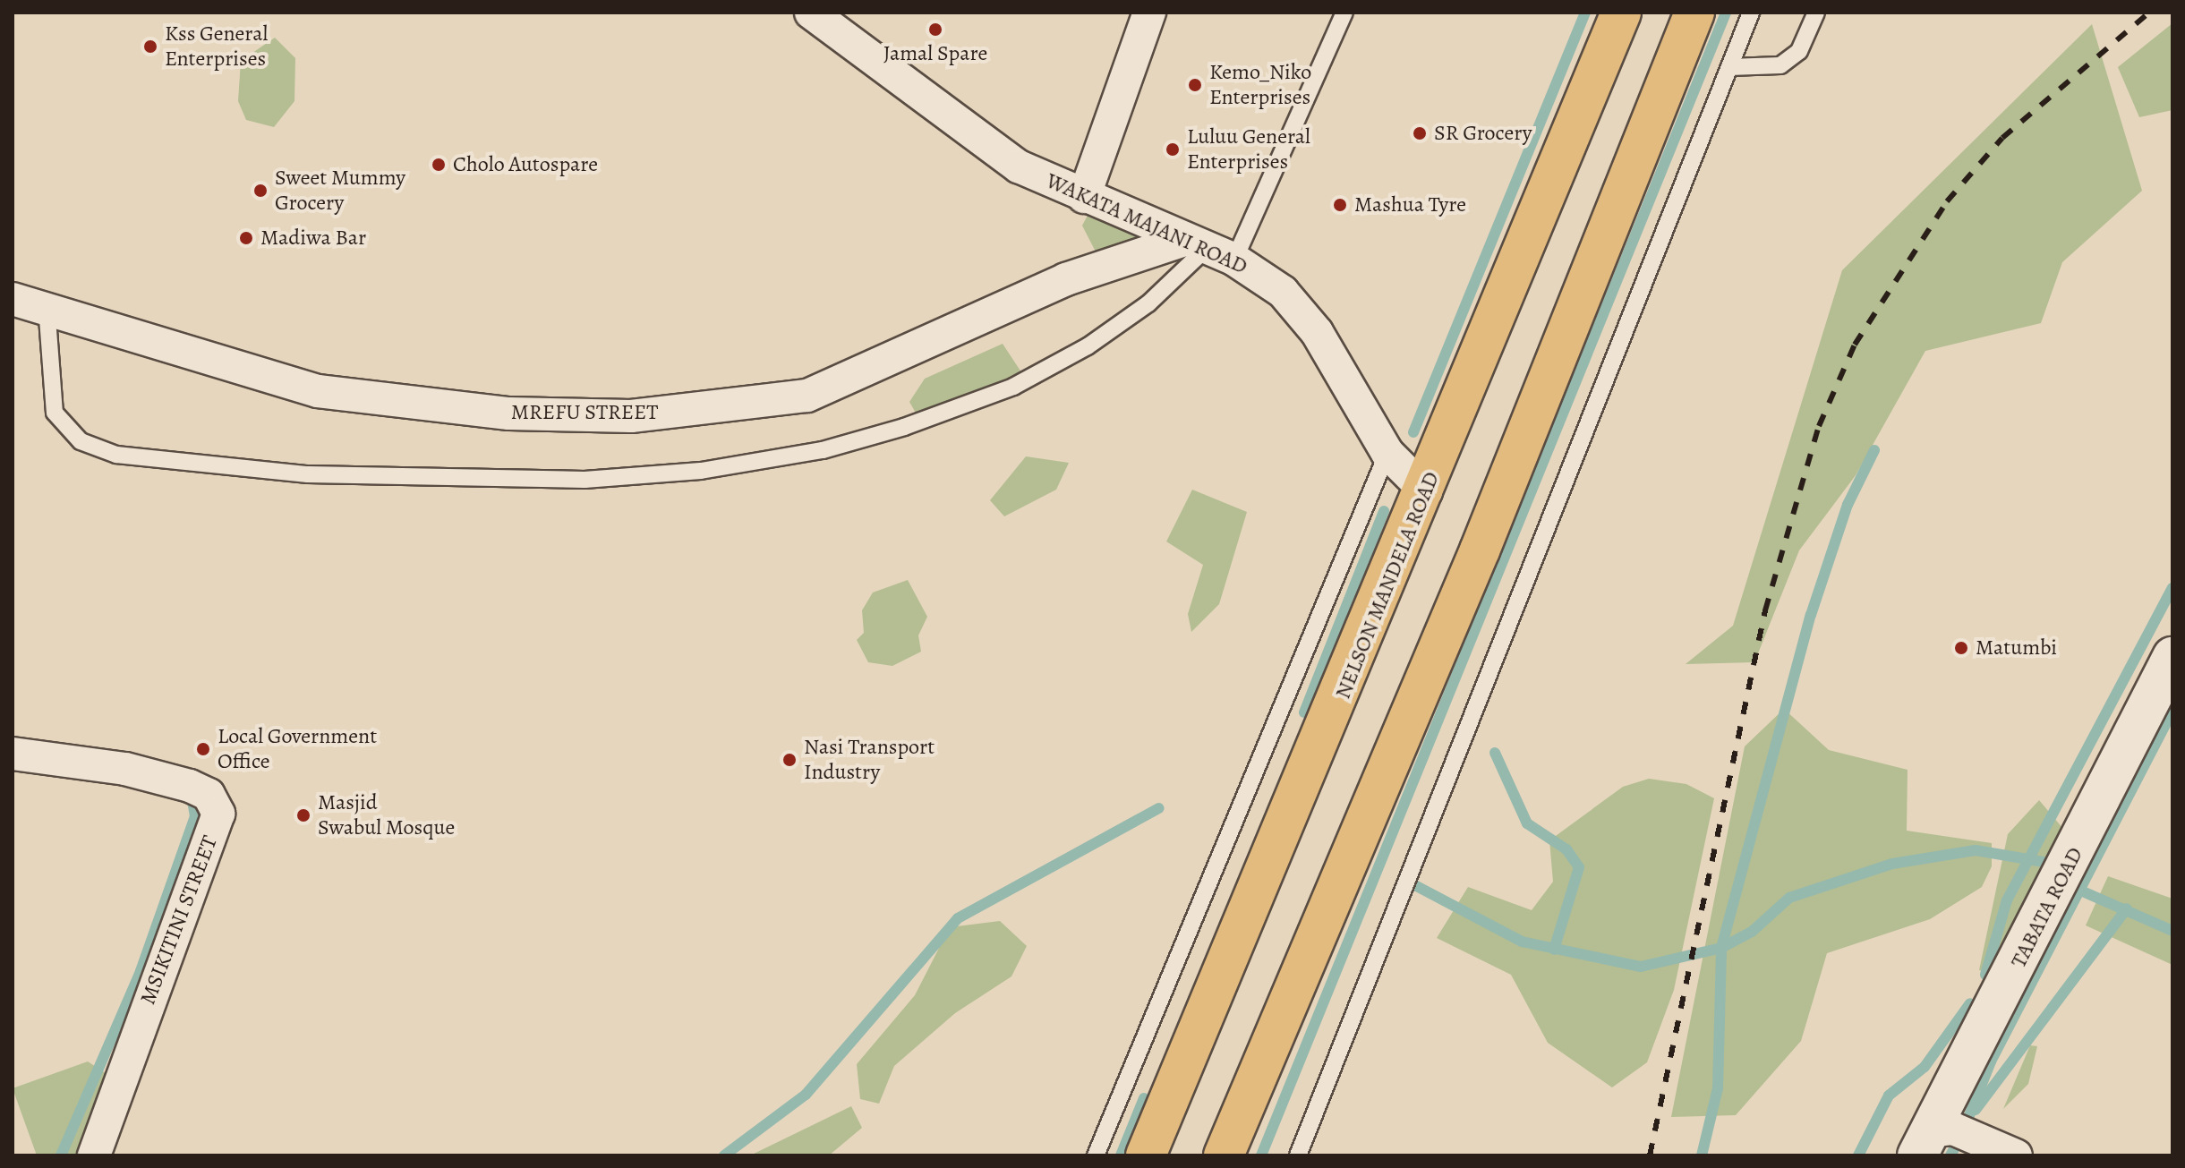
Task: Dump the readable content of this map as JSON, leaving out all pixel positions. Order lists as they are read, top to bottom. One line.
{"streets":{"main road":["NELSON MANDELA ROAD","TABATA ROAD"],"street":["WAKATA MAJANI ROAD","MREFU STREET","MSIKITINI STREET"]},"crossings":[["WAKATA MAJANI ROAD","MREFU STREET"],["WAKATA MAJANI ROAD","NELSON MANDELA ROAD"]],"places":["Jamal Spare","Kss General Enterprises","Kemo_Niko Enterprises","SR Grocery","Luluu General Enterprises","Cholo Autospare","Sweet Mummy Grocery","Mashua Tyre","Madiwa Bar","Matumbi","Local Government Office","Nasi Transport Industry","Masjid Swabul Mosque"]}
